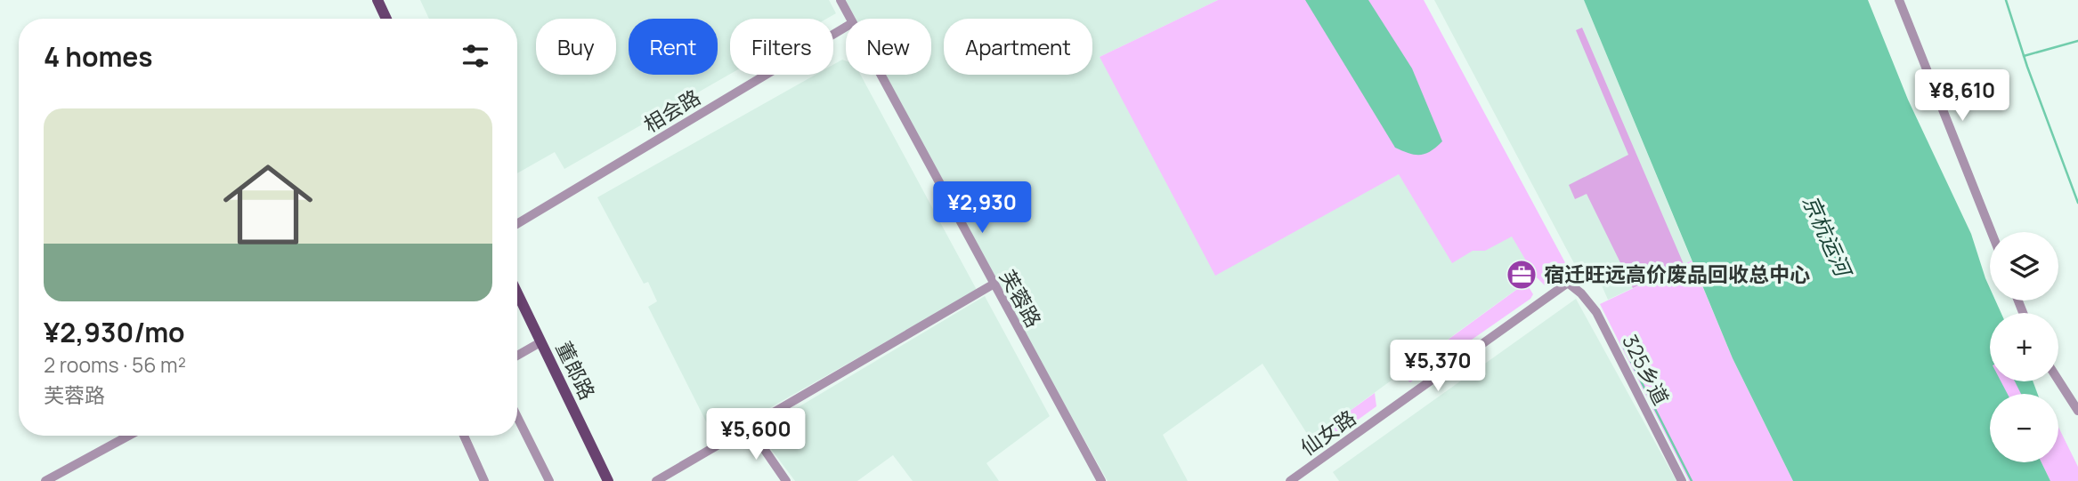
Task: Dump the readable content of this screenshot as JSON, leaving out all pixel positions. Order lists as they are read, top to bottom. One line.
{"streets":{"main road":["董郎路"],"street":["相会路","芙蓉路","325乡道","仙女路"]},"crossings":[["325乡道","仙女路"]],"water":["京杭运河"],"places":{"office":["宿迁旺远高价废品回收总中心"]},"page":{"chip":["Buy","Rent","Filters","New","Apartment"],"heading":"4 homes","price":["¥8,610","¥2,930","¥5,370","¥5,600"],"list":[{"name":"¥2,930/mo","note":"2 rooms · 56 m² · 芙蓉路"}],"map_buttons":["+","−"]}}
